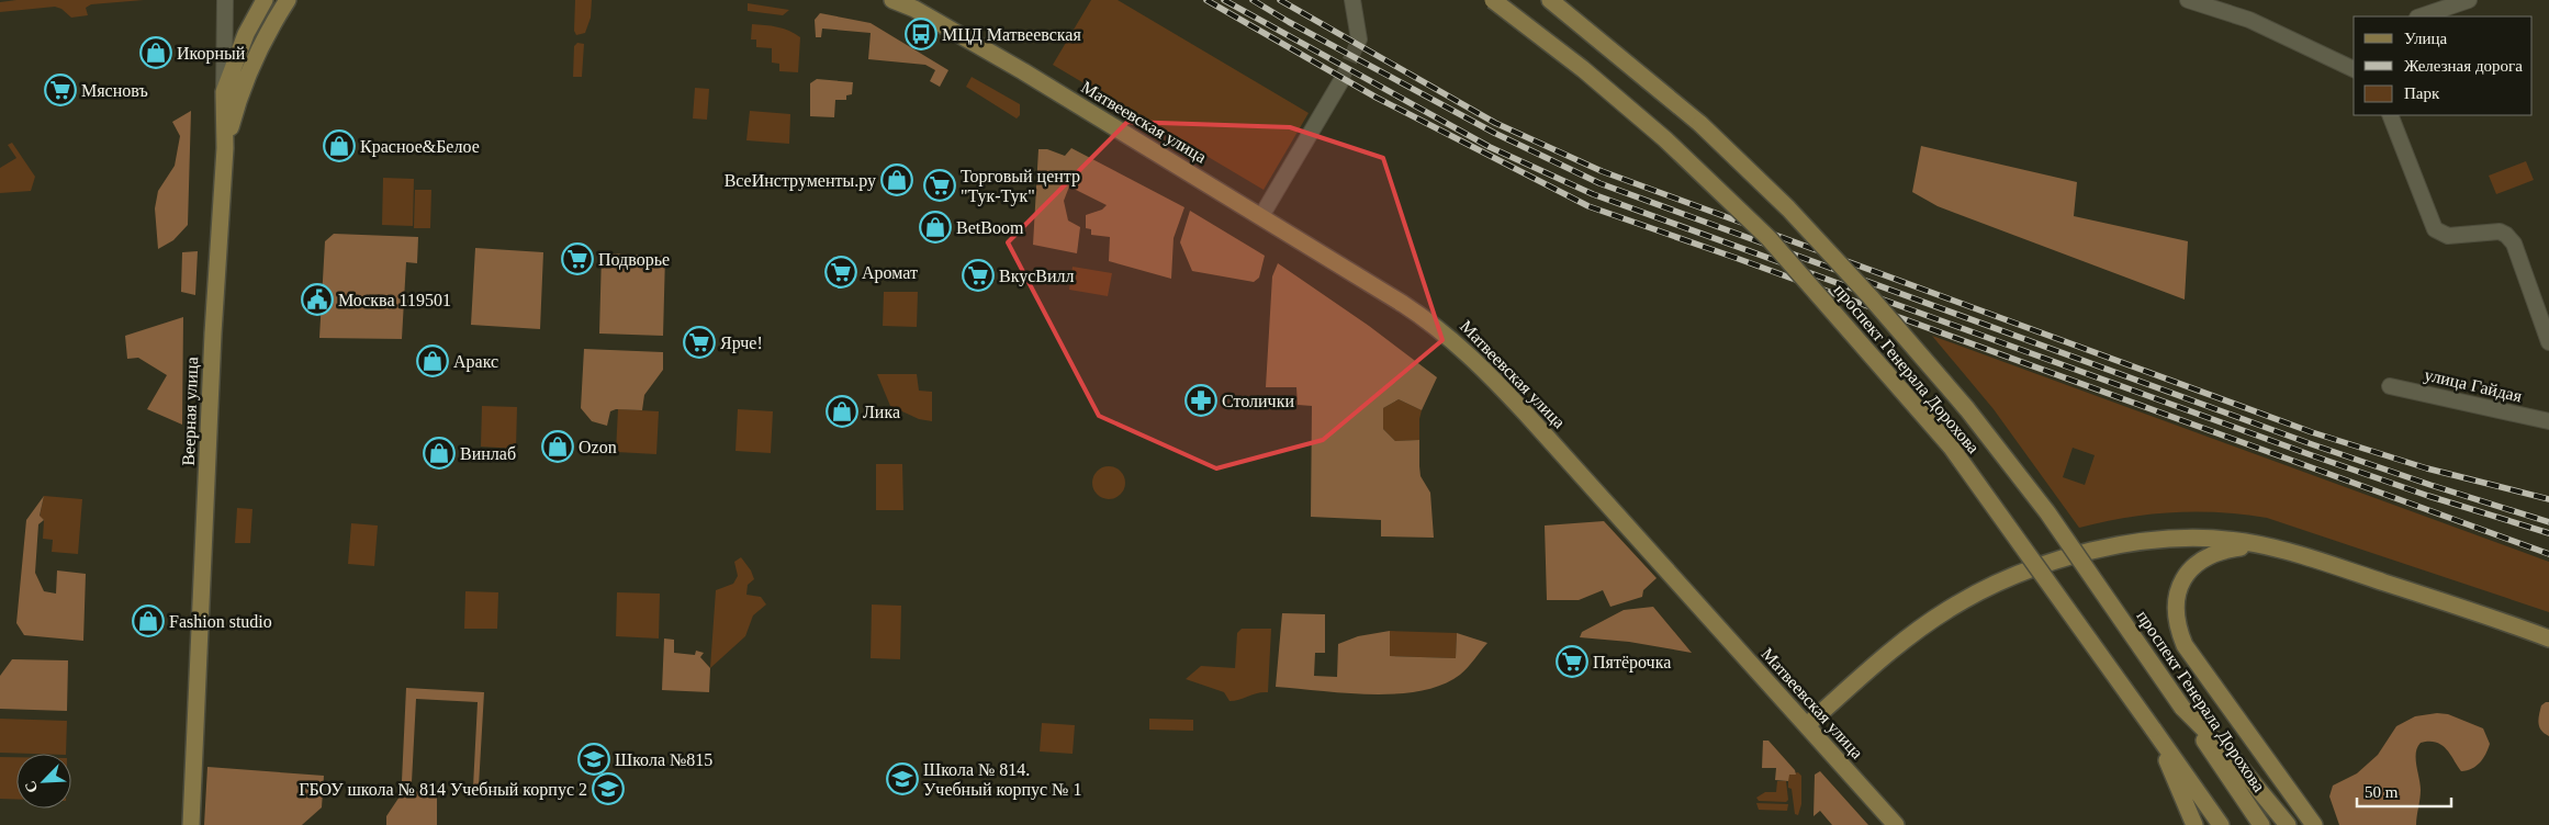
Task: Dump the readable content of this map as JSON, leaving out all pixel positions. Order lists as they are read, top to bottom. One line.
{"streets":{"street":["Матвеевская улица","проспект Генерала Дорохова","улица Гайдая","Веерная улица"]},"places":{"bus stop":["МЦД Матвеевская"],"shop":["Икорный","Красное&Белое","ВсеИнструменты.ру","BetBoom","Аракс","Лика","Ozon","Винлаб","Fashion studio"],"supermarket":["Мясновъ","Торговый центр \"Тук-Тук\"","Подворье","Аромат","ВкусВилл","Ярче!","Пятёрочка"],"public building":["Москва 119501"],"pharmacy":["Столички"],"school or university":["Школа №815","Школа № 814. Учебный корпус № 1","ГБОУ школа № 814 Учебный корпус 2"]},"legend":["Улица","Железная дорога","Парк"],"scale_bar":"50 m","north":"bottom left"}
